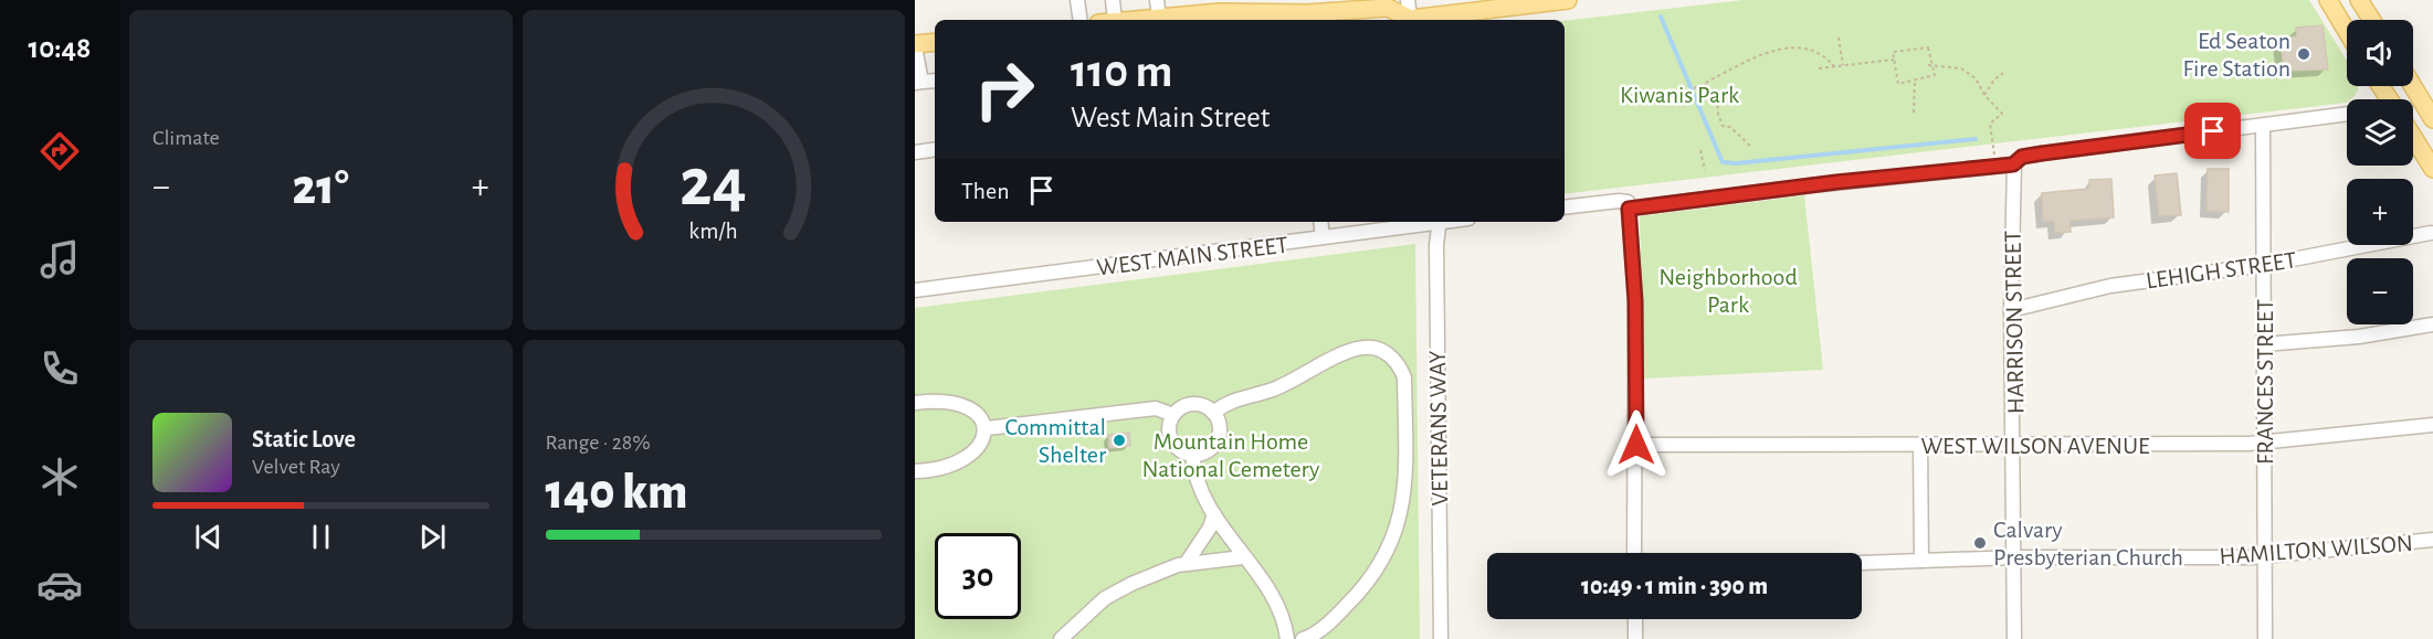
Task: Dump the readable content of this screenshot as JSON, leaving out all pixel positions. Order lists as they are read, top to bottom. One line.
{"streets":{"street":["WEST MAIN STREET","LEHIGH STREET","HARRISON STREET","FRANCES STREET","VETERANS WAY","WEST WILSON AVENUE","HAMILTON WILSON"]},"crossings":[["LEHIGH STREET","HARRISON STREET"],["LEHIGH STREET","FRANCES STREET"],["HARRISON STREET","WEST WILSON AVENUE"],["HARRISON STREET","HAMILTON WILSON"],["FRANCES STREET","WEST WILSON AVENUE"],["FRANCES STREET","HAMILTON WILSON"]],"parks":["Kiwanis Park","Neighborhood Park","Mountain Home National Cemetery"],"places":["Ed Seaton Fire Station","Committal Shelter","Calvary Presbyterian Church"],"page":{"tabs":"10:48","tile":["Climate",["Range · 28%","140 km"]],"map_buttons":["+","−"],"turn":["110 m","West Main Street"],"then":"Then","heat":["−","21°","+"],"song":["Static Love","Velvet Ray"],"limit":"30","trip":"10:49 · 1 min · 390 m","gauge":["24","km/h"]}}
